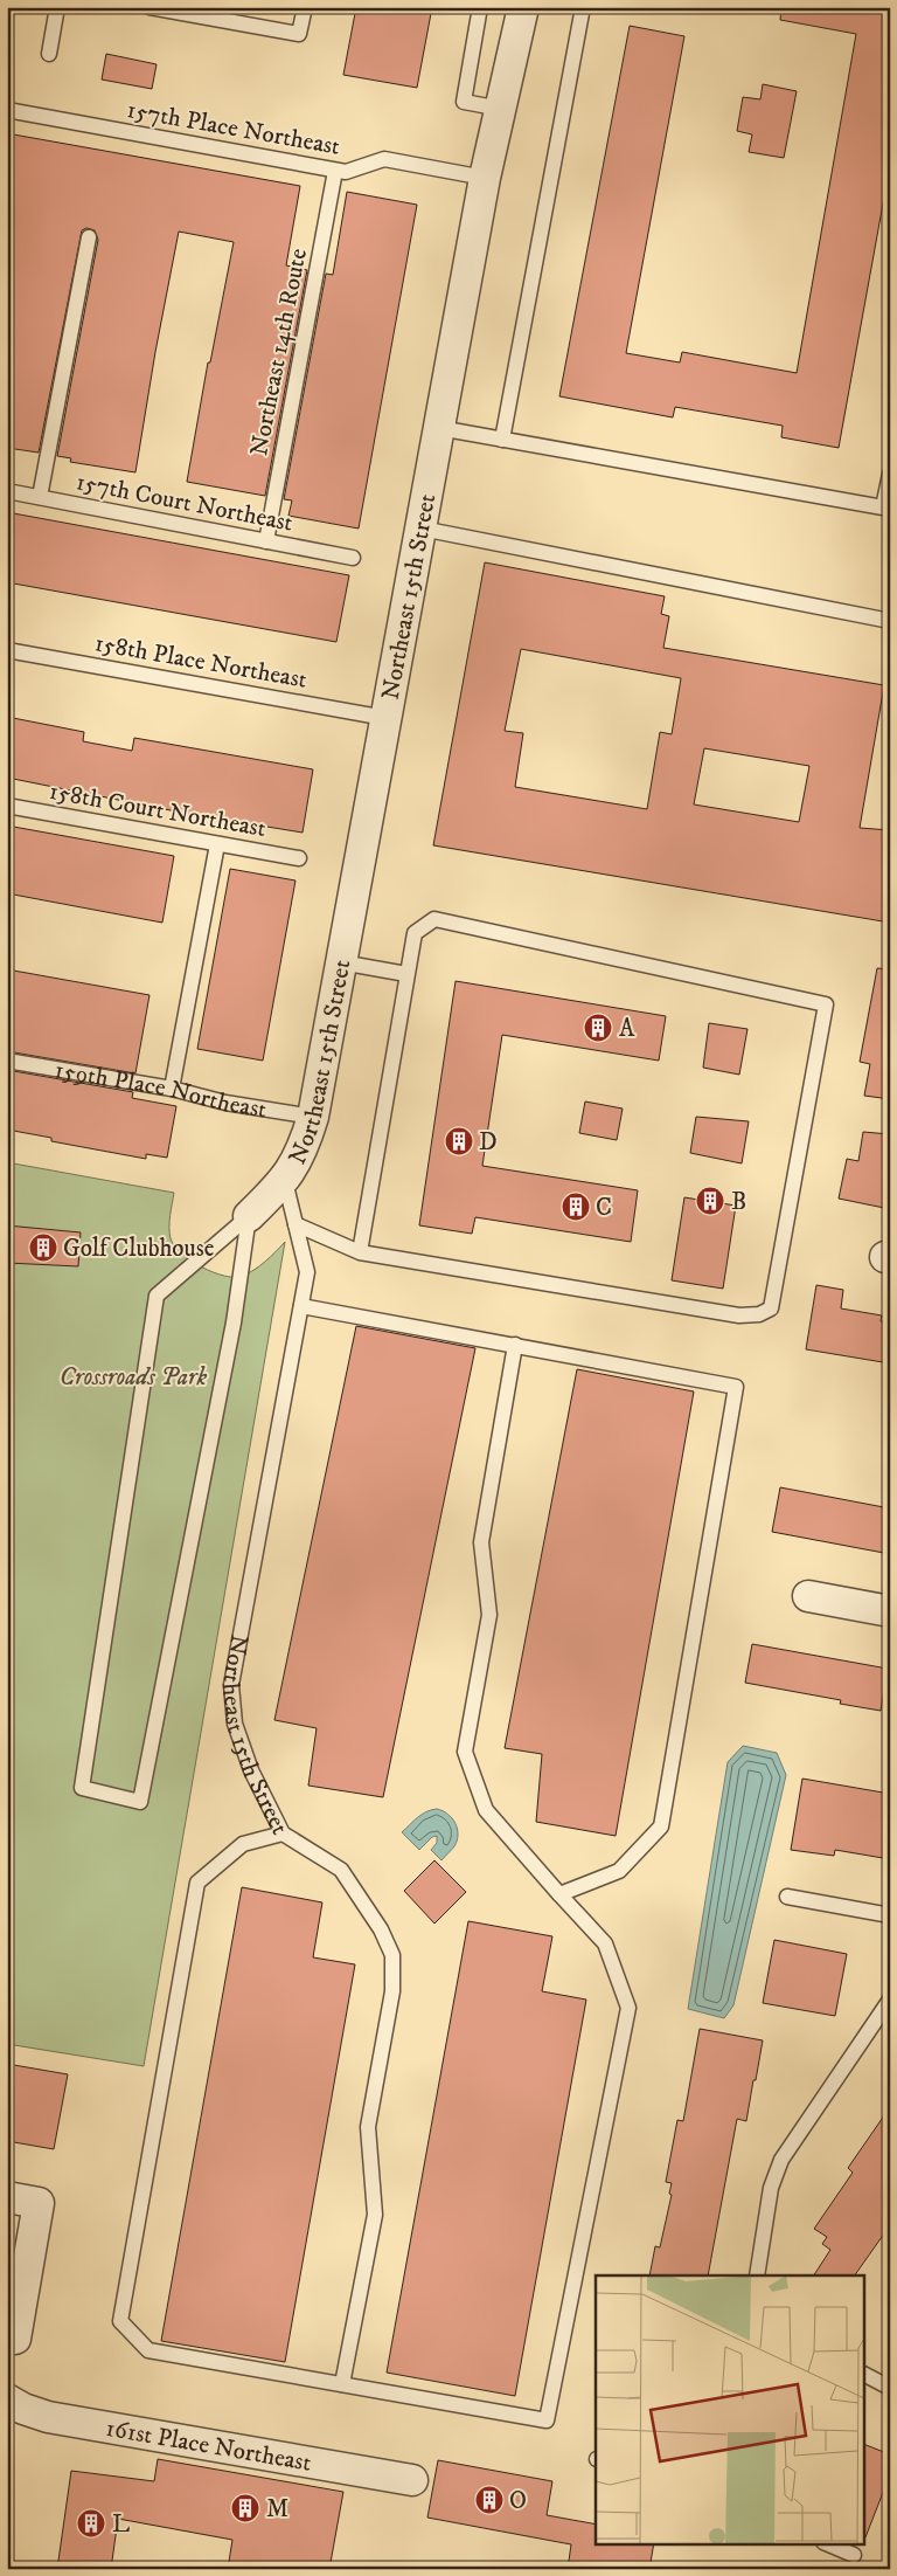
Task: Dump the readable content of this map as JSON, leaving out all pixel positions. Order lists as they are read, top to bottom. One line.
{"streets":{"street":["Northeast 15th Street","161st Place Northeast"],"lane":["157th Place Northeast","Northeast 14th Route","157th Court Northeast","158th Place Northeast","158th Court Northeast","159th Place Northeast"]},"crossings":[["157th Place Northeast","Northeast 14th Route"],["157th Place Northeast","Northeast 15th Street"],["Northeast 14th Route","157th Court Northeast"],["Northeast 15th Street","158th Place Northeast"],["Northeast 15th Street","159th Place Northeast"]],"parks":["Crossroads Park"],"places":{"building":["A","D","B","C","Golf Clubhouse","O","M","L"]}}
